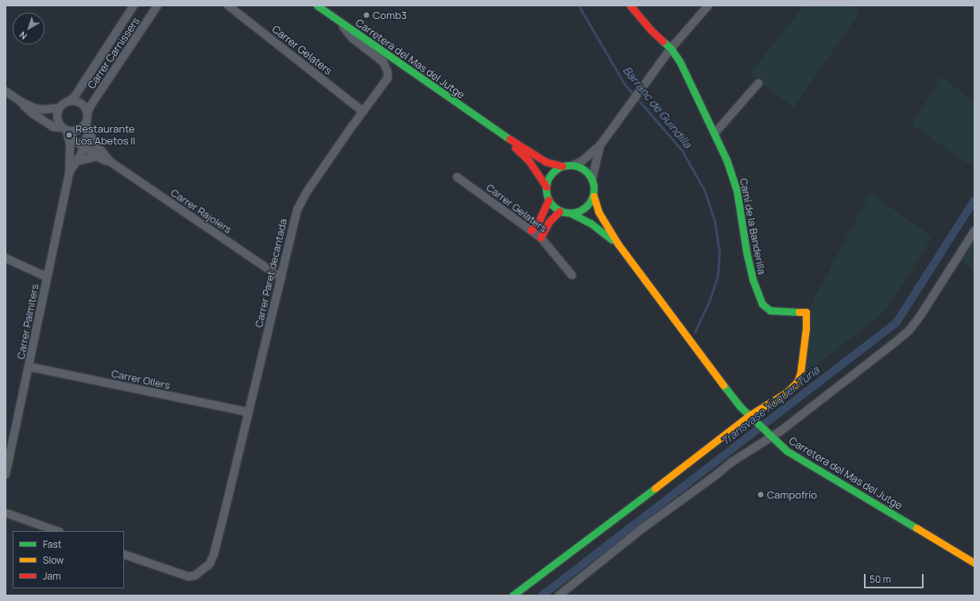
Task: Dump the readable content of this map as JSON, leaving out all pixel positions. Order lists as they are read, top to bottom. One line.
{"streets":{"street":["Carrer Gelaters","Carrer Carnissers","Carretera del Mas del Jutge","Carrer Rajolers","Camí de la Banderilla","Carrer Paret decantada","Carrer Palmiters","Carrer Ollers"]},"crossings":[["Carrer Gelaters","Carrer Paret decantada"],["Carrer Carnissers","Carrer Rajolers"],["Carrer Carnissers","Carrer Palmiters"],["Carretera del Mas del Jutge","Camí de la Banderilla"],["Carretera del Mas del Jutge","Carrer Paret decantada"],["Carrer Rajolers","Carrer Paret decantada"],["Carrer Rajolers","Carrer Palmiters"],["Carrer Paret decantada","Carrer Ollers"],["Carrer Palmiters","Carrer Ollers"]],"water":["Barranc de Guindilla","Transvase Xùquer-Tùria"],"places":["Comb3","Restaurante Los Abetos II","Campofrío"],"legend":["Fast","Slow","Jam"],"scale_bar":"50 m","north":"bottom left"}
